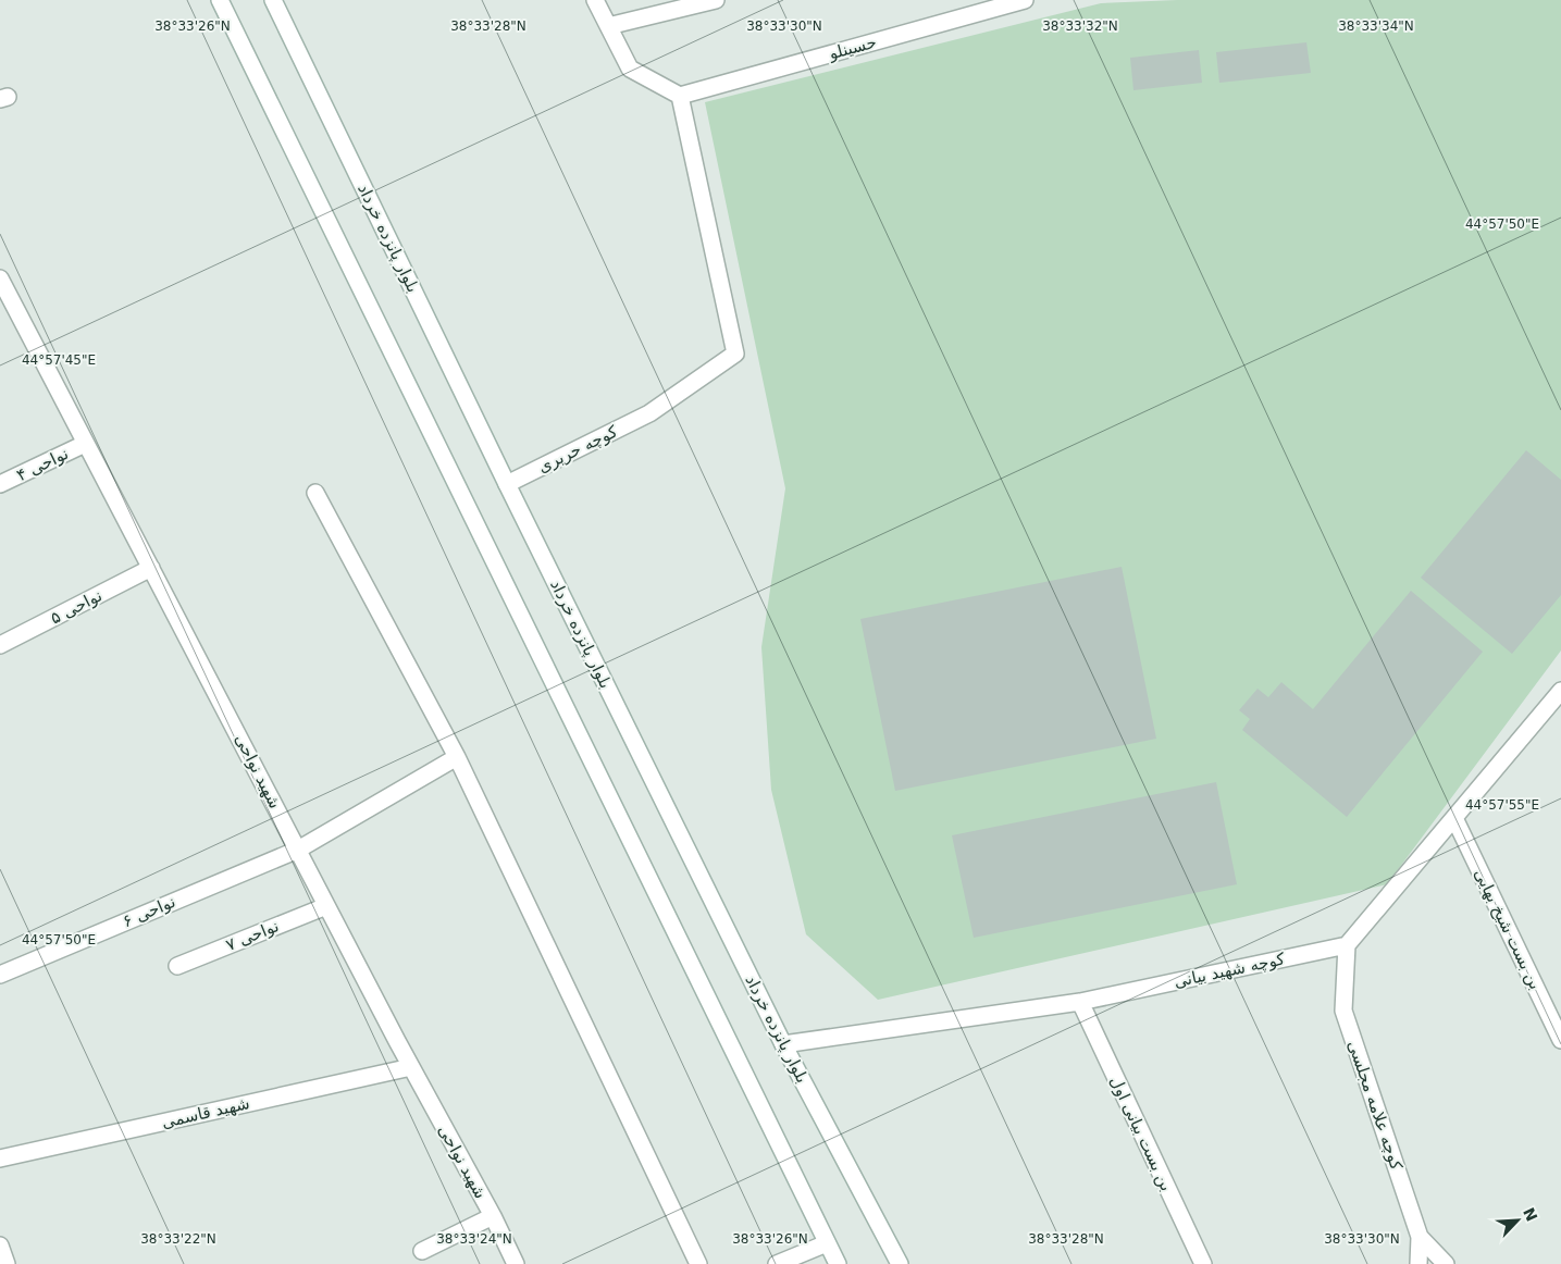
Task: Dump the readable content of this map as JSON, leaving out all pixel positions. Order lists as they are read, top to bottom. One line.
{"streets":{"street":["حسینلو","بلوار پانزده خرداد","کوچه حریری","نواحی ۴","نواحی ۵","شهید نواحی","نواحی ۶","بن بست شیخ بهایی","نواحی ۷","کوچه شهید بیانی","کوچه علامه مجلسی","شهید قاسمی","بن بست بیانی اول"]},"crossings":[["حسینلو","کوچه حریری"],["بلوار پانزده خرداد","کوچه حریری"],["بلوار پانزده خرداد","کوچه شهید بیانی"],["نواحی ۴","شهید نواحی"],["نواحی ۵","شهید نواحی"],["شهید نواحی","نواحی ۶"],["شهید نواحی","نواحی ۷"],["شهید نواحی","شهید قاسمی"],["کوچه شهید بیانی","کوچه علامه مجلسی"],["کوچه شهید بیانی","بن بست بیانی اول"]],"north":"top right","coordinates":["38°33'26\"N","38°33'28\"N","38°33'30\"N","38°33'32\"N","38°33'34\"N","44°57'50\"E","44°57'45\"E","44°57'55\"E","38°33'22\"N","38°33'24\"N"]}
